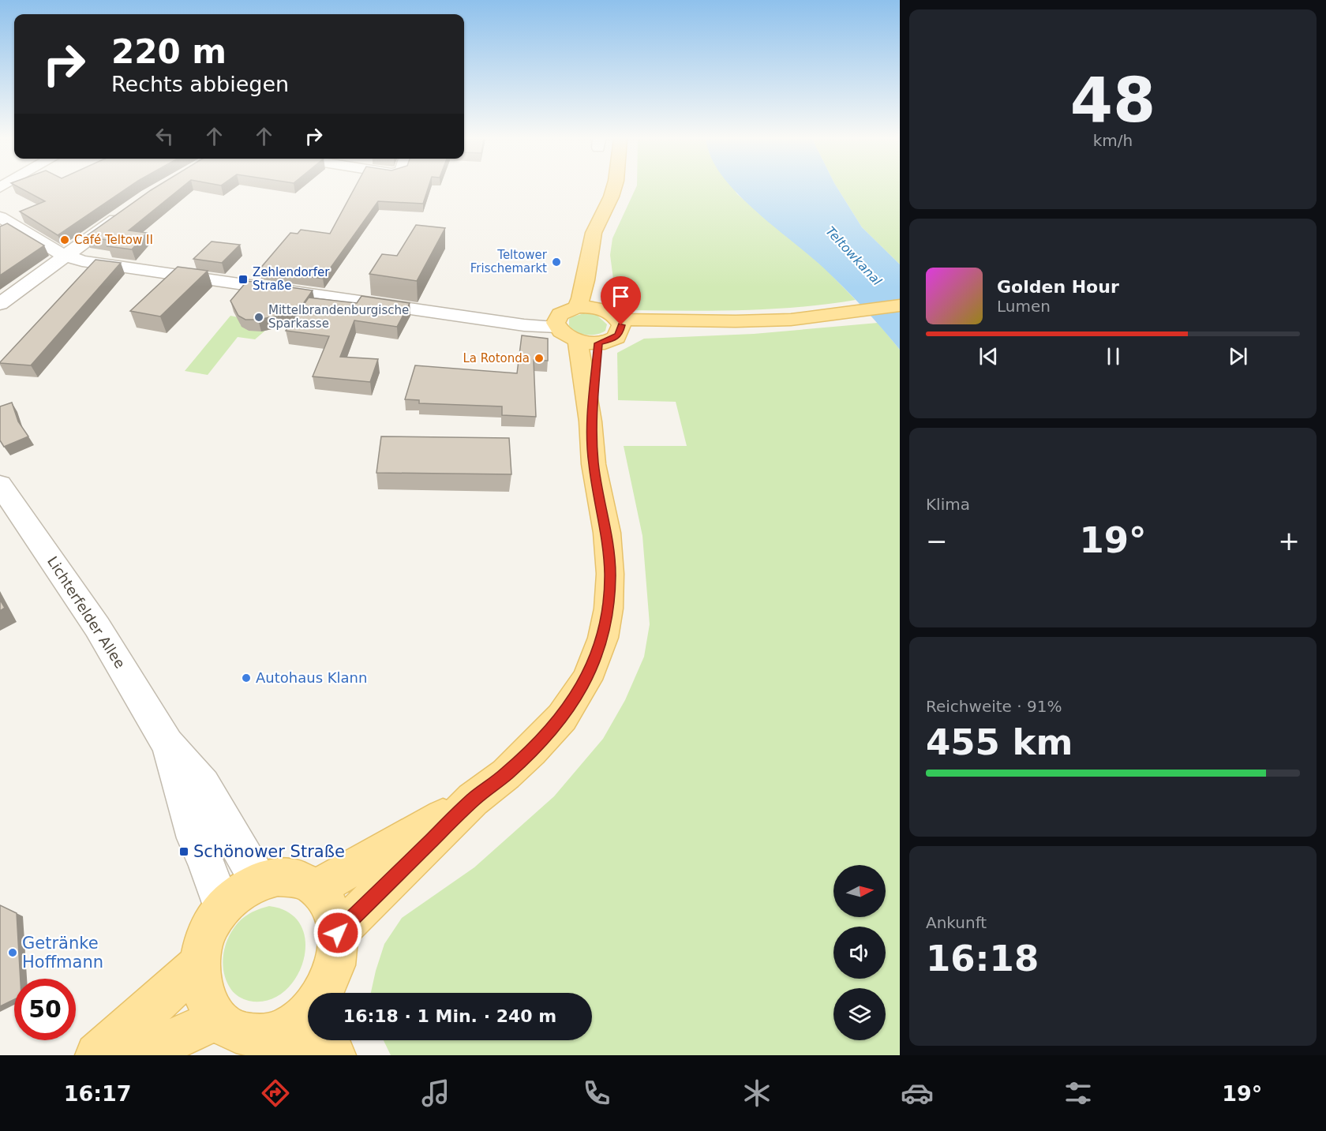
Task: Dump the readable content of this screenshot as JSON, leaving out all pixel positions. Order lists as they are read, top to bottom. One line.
{"streets":{"street":["Lichterfelder Allee"]},"water":["Teltowkanal"],"places":{"other":["Café Teltow II","Teltower Frischemarkt","Mittelbrandenburgische Sparkasse","La Rotonda","Autohaus Klann","Getränke Hoffmann"],"transit":["Zehlendorfer Straße","Schönower Straße"]},"north":"right","page":{"tile":[["48","km/h"],"Klima",["Reichweite · 91%","455 km"],["Ankunft","16:18"]],"turn":["220 m","Rechts abbiegen"],"song":["Golden Hour","Lumen"],"heat":["−","19°","+"],"limit":"50","trip":"16:18 · 1 Min. · 240 m","tabs":["16:17","19°"]}}
